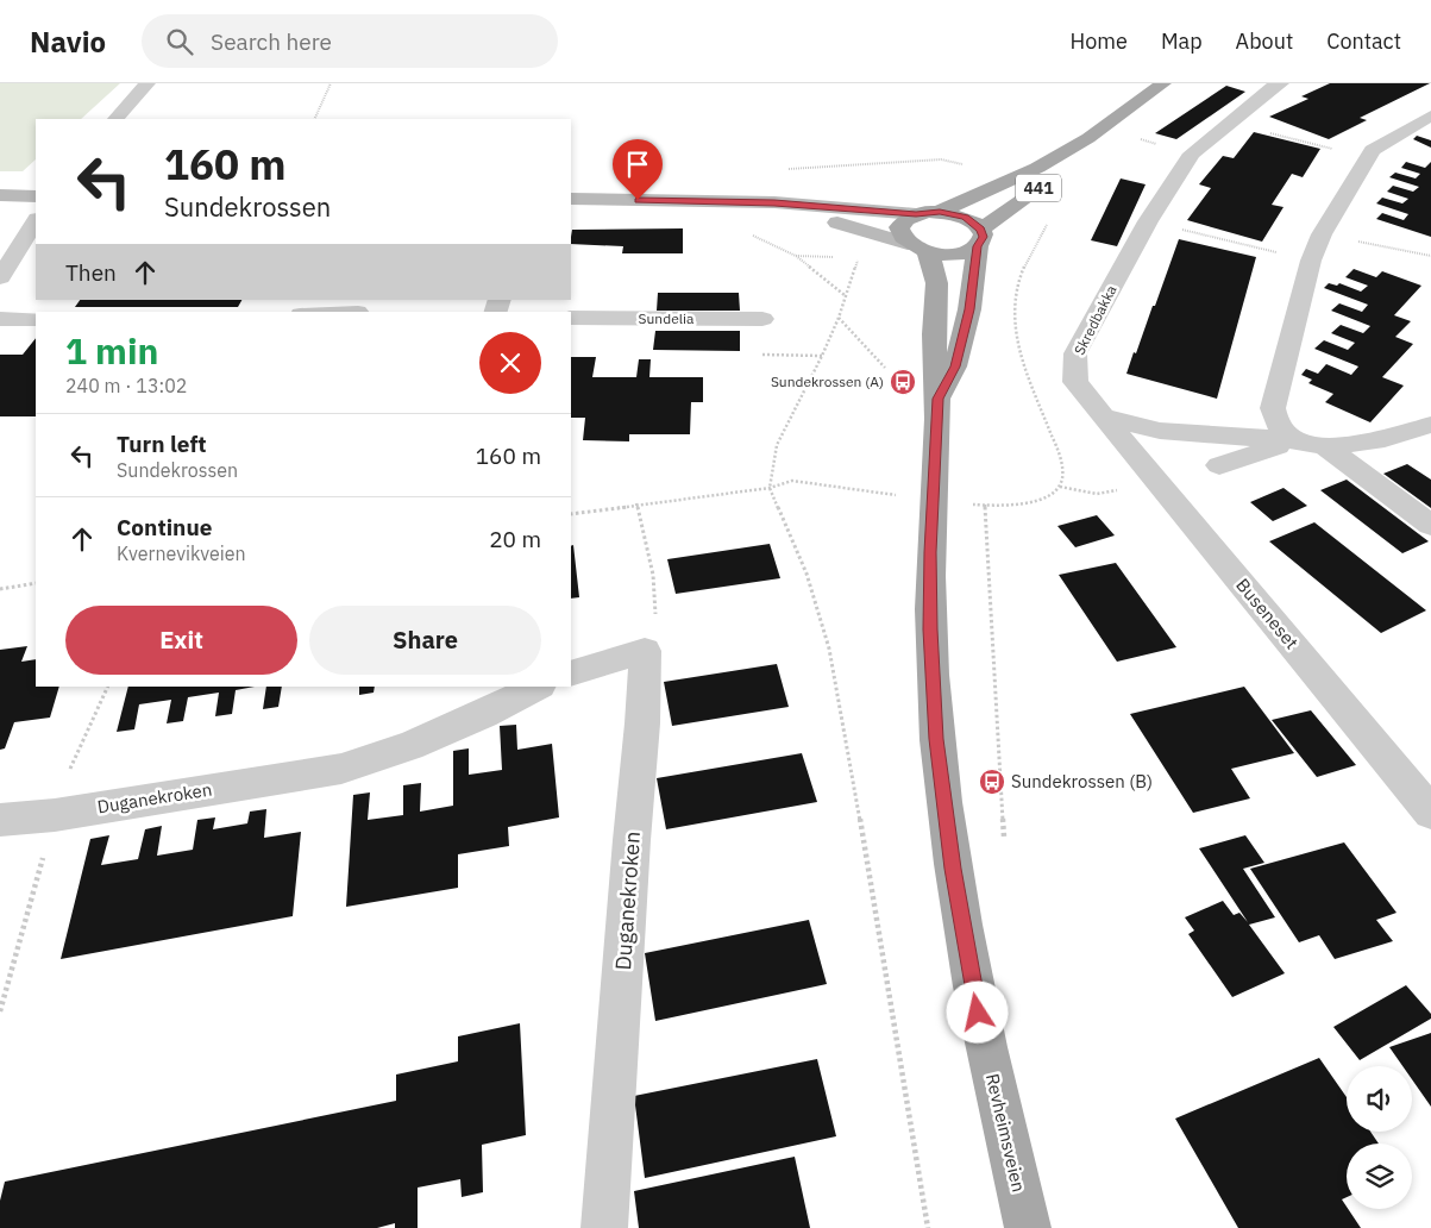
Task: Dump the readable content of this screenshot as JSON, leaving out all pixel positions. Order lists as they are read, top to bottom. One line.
{"streets":{"main road":["441","Revheimsveien"],"street":["Sundelia","Skredbakka","Buseneset","Duganekroken"]},"crossings":[["441","Revheimsveien"],["Skredbakka","Buseneset"]],"places":{"bus stop":["Sundekrossen (A)","Sundekrossen (B)"]},"page":{"header":"Navio","search":"Search here","nav":["Home","Map","About","Contact"],"turn":["160 m","Sundekrossen"],"then":"Then","heading":["1 min","240 m · 13:02"],"list":[{"name":"Turn left","note":"Sundekrossen","value":"160 m"},{"name":"Continue","note":"Kvernevikveien","value":"20 m"}],"buttons":["Exit","Share"]}}
